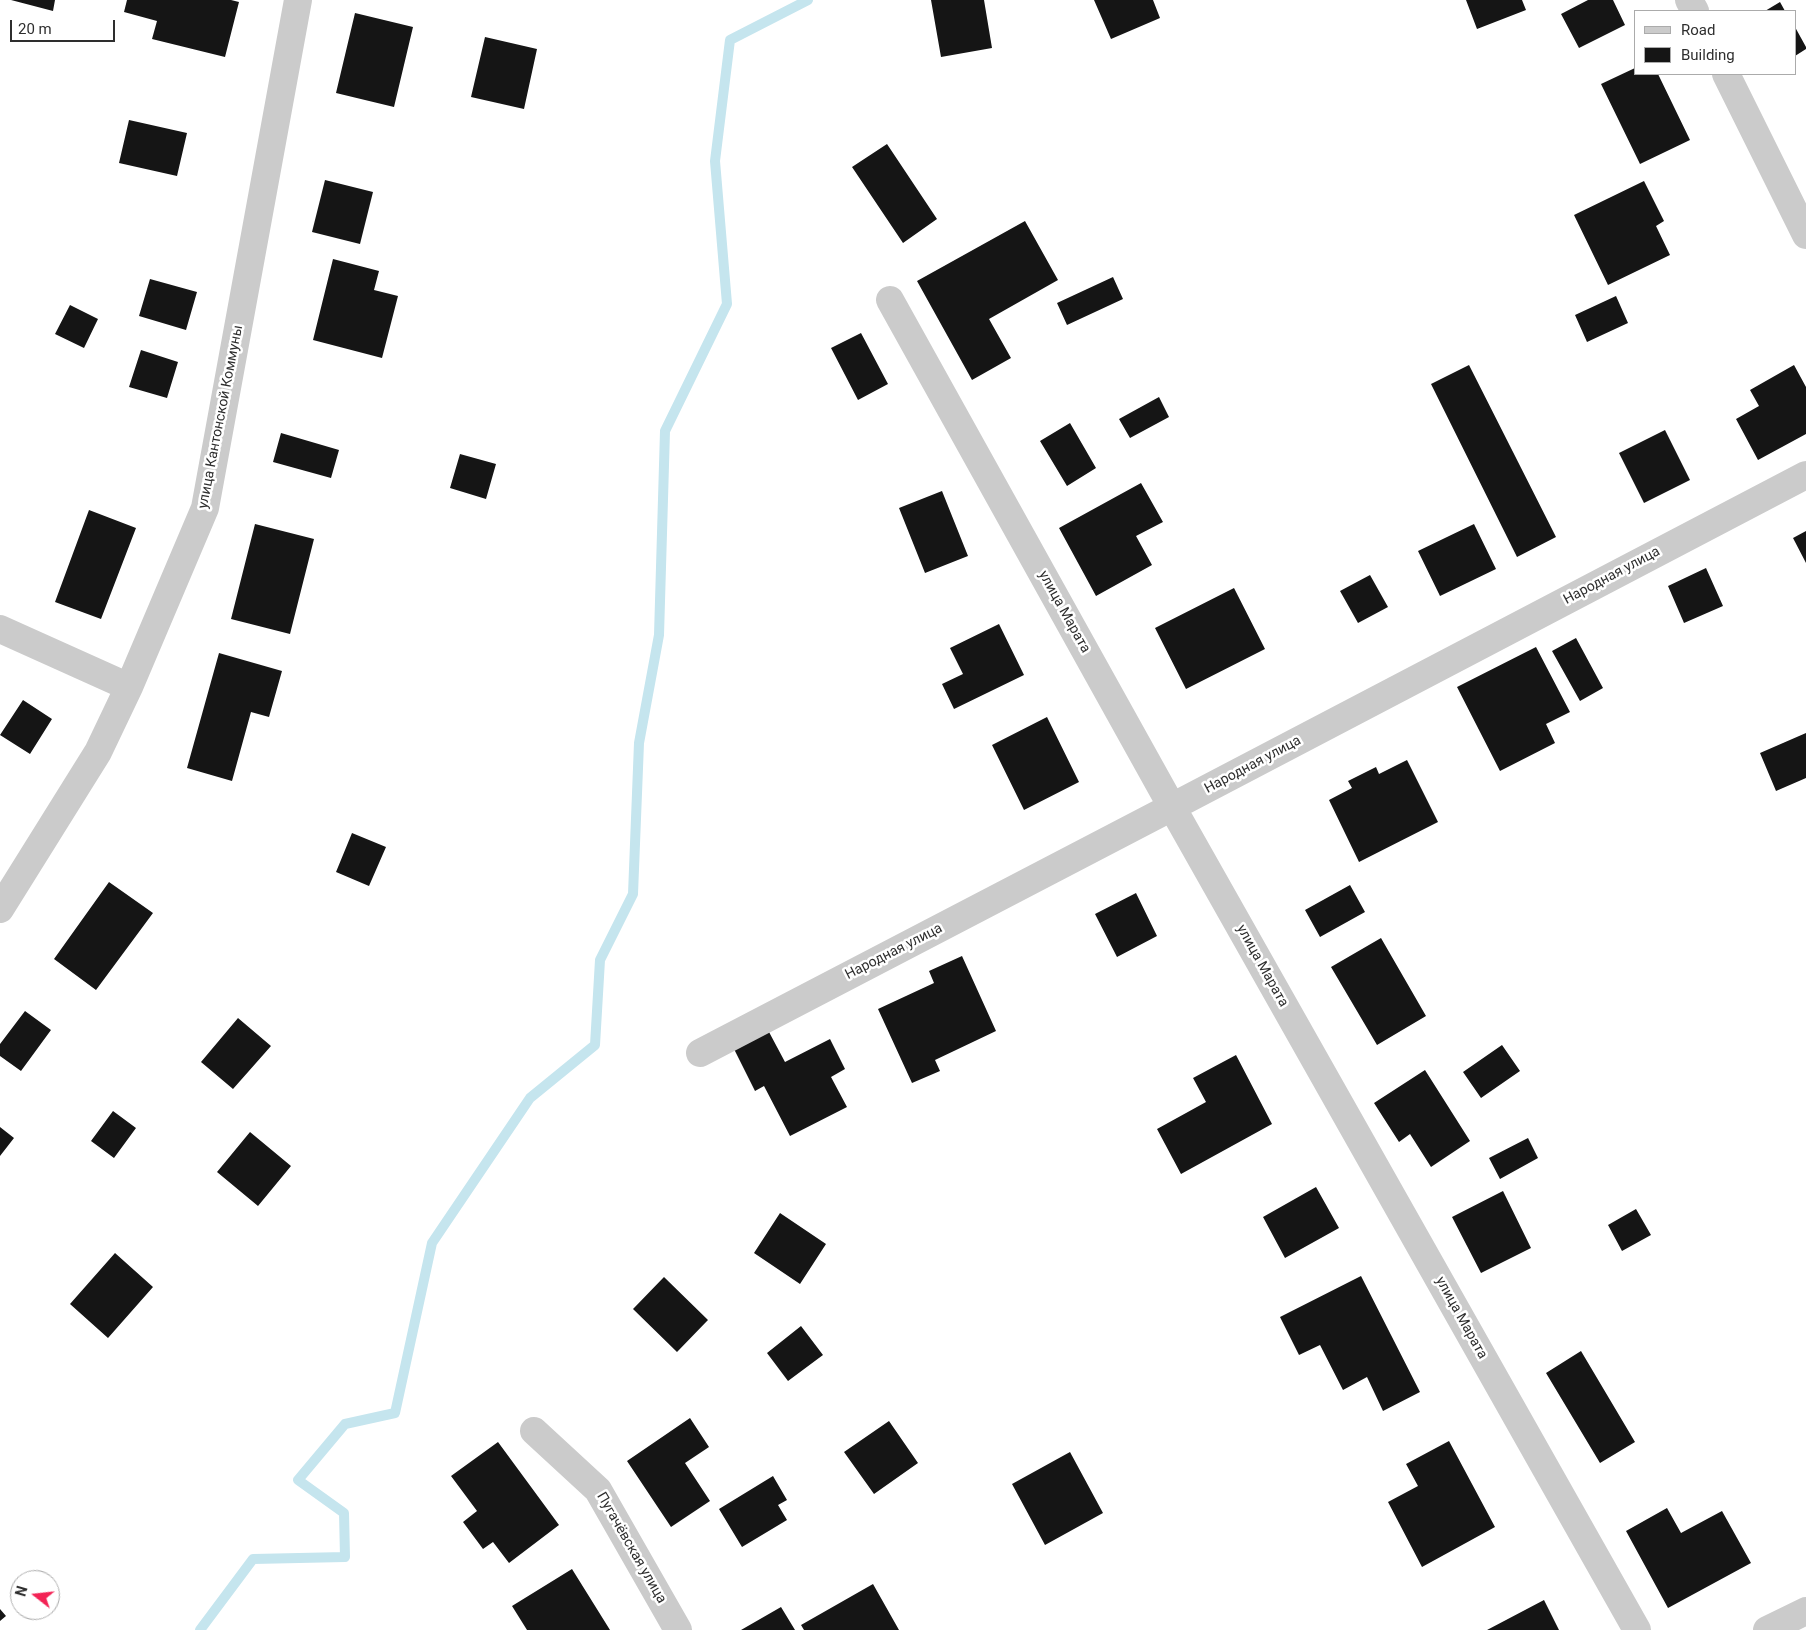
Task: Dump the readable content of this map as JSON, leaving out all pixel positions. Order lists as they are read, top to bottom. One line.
{"streets":{"street":["улица Кантонской Коммуны","Народная улица","улица Марата","Пугачёвская улица"]},"crossings":[["Народная улица","улица Марата"]],"legend":["Road","Building"],"scale_bar":"20 m","north":"left"}
